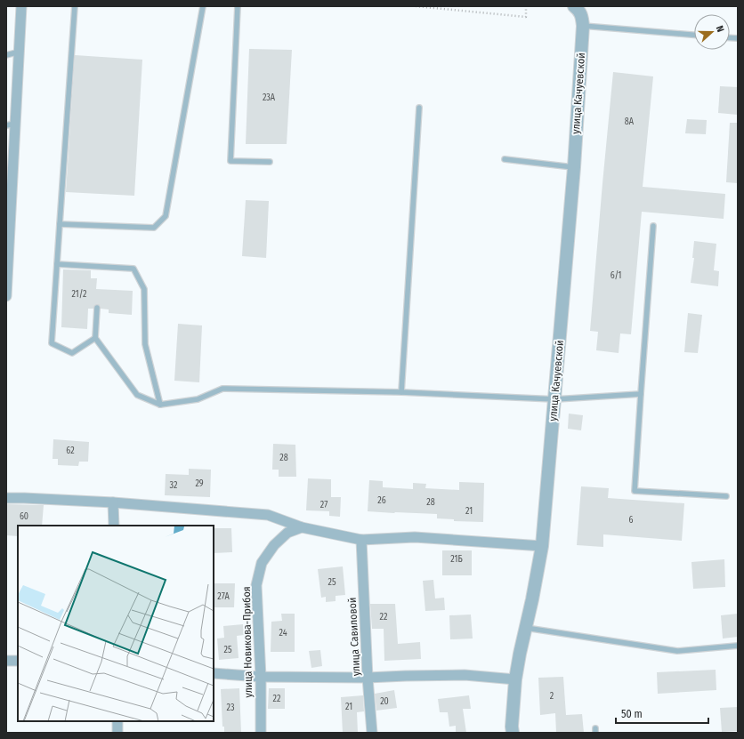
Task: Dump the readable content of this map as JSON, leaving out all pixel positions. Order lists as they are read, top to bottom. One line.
{"streets":{"street":["улица Качуевской","улица Савиловой","улица Новикова-Прибоя"]},"house_numbers":["23А","8А","6/1","21/2","62","28","29","32","26","28","27","21","60","6","21Б","25","27А","22","24","25","2","22","20","21","23"],"scale_bar":"50 m","north":"right"}
